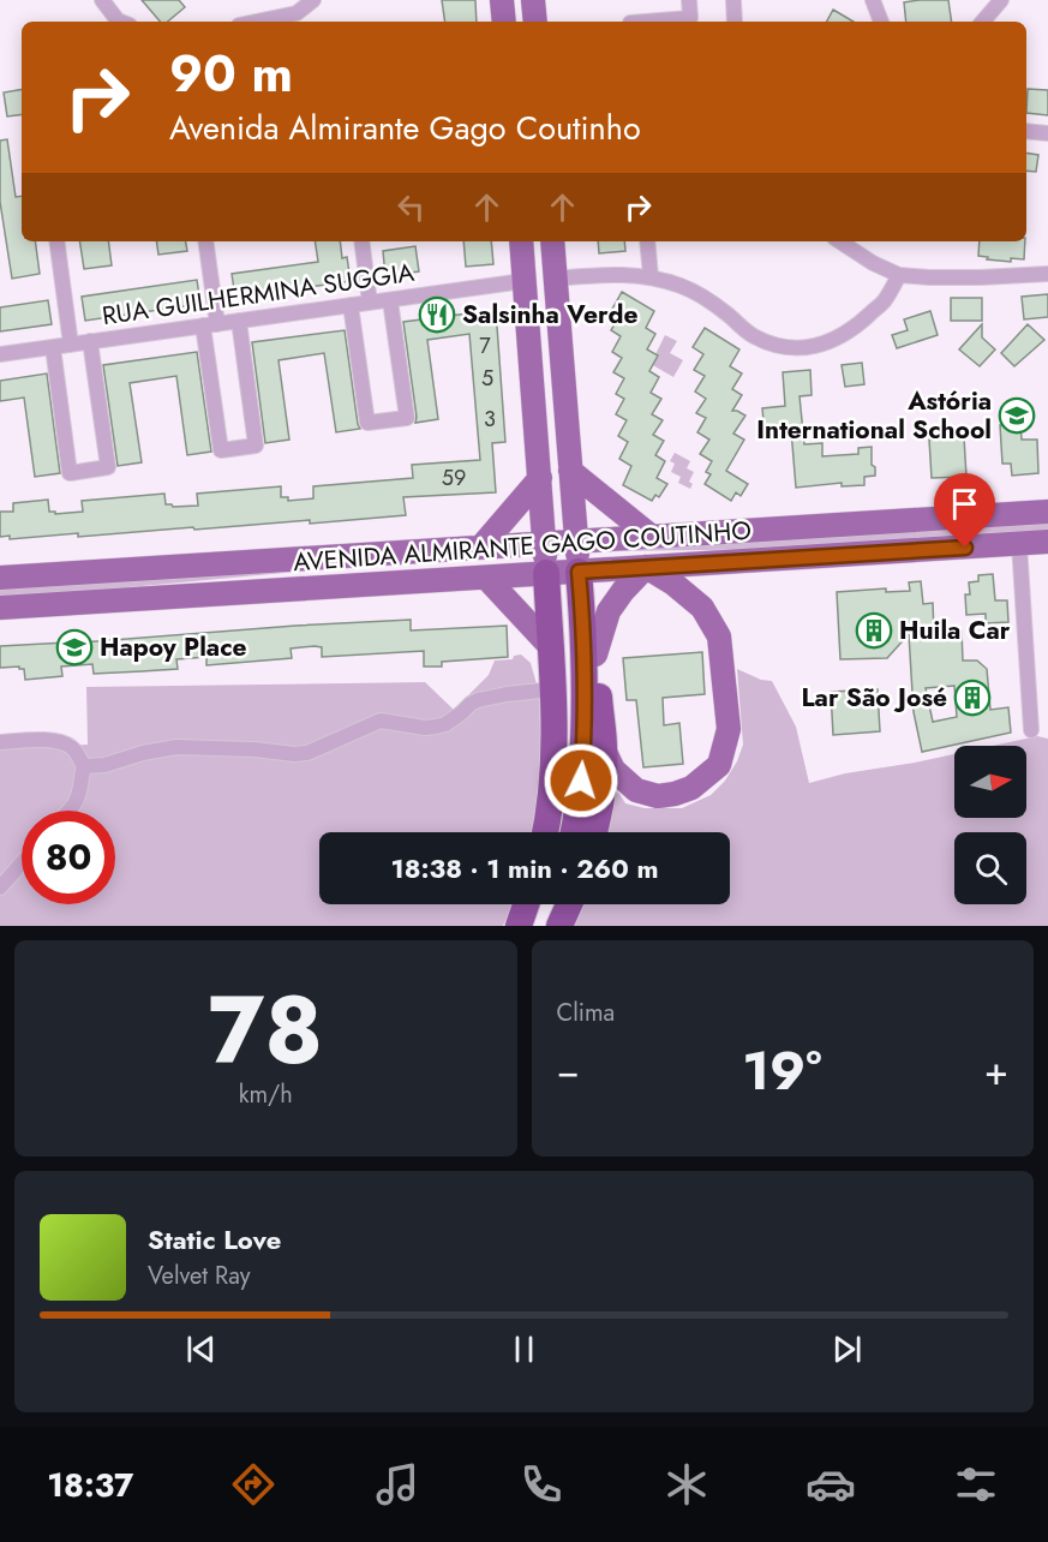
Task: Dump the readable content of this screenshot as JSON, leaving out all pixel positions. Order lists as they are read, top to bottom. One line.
{"streets":{"main road":["AVENIDA ALMIRANTE GAGO COUTINHO"],"street":["RUA GUILHERMINA SUGGIA"]},"places":{"restaurant":["Salsinha Verde"],"school or university":["Astória International School","Hapoy Place"],"building":["Huila Car","Lar São José"]},"house_numbers":["7","5","3","59"],"north":"right","page":{"turn":["90 m","Avenida Almirante Gago Coutinho"],"limit":"80","trip":"18:38 · 1 min · 260 m","tile":[["78","km/h"],"Clima"],"heat":["−","19°","+"],"song":["Static Love","Velvet Ray"],"tabs":"18:37"}}
